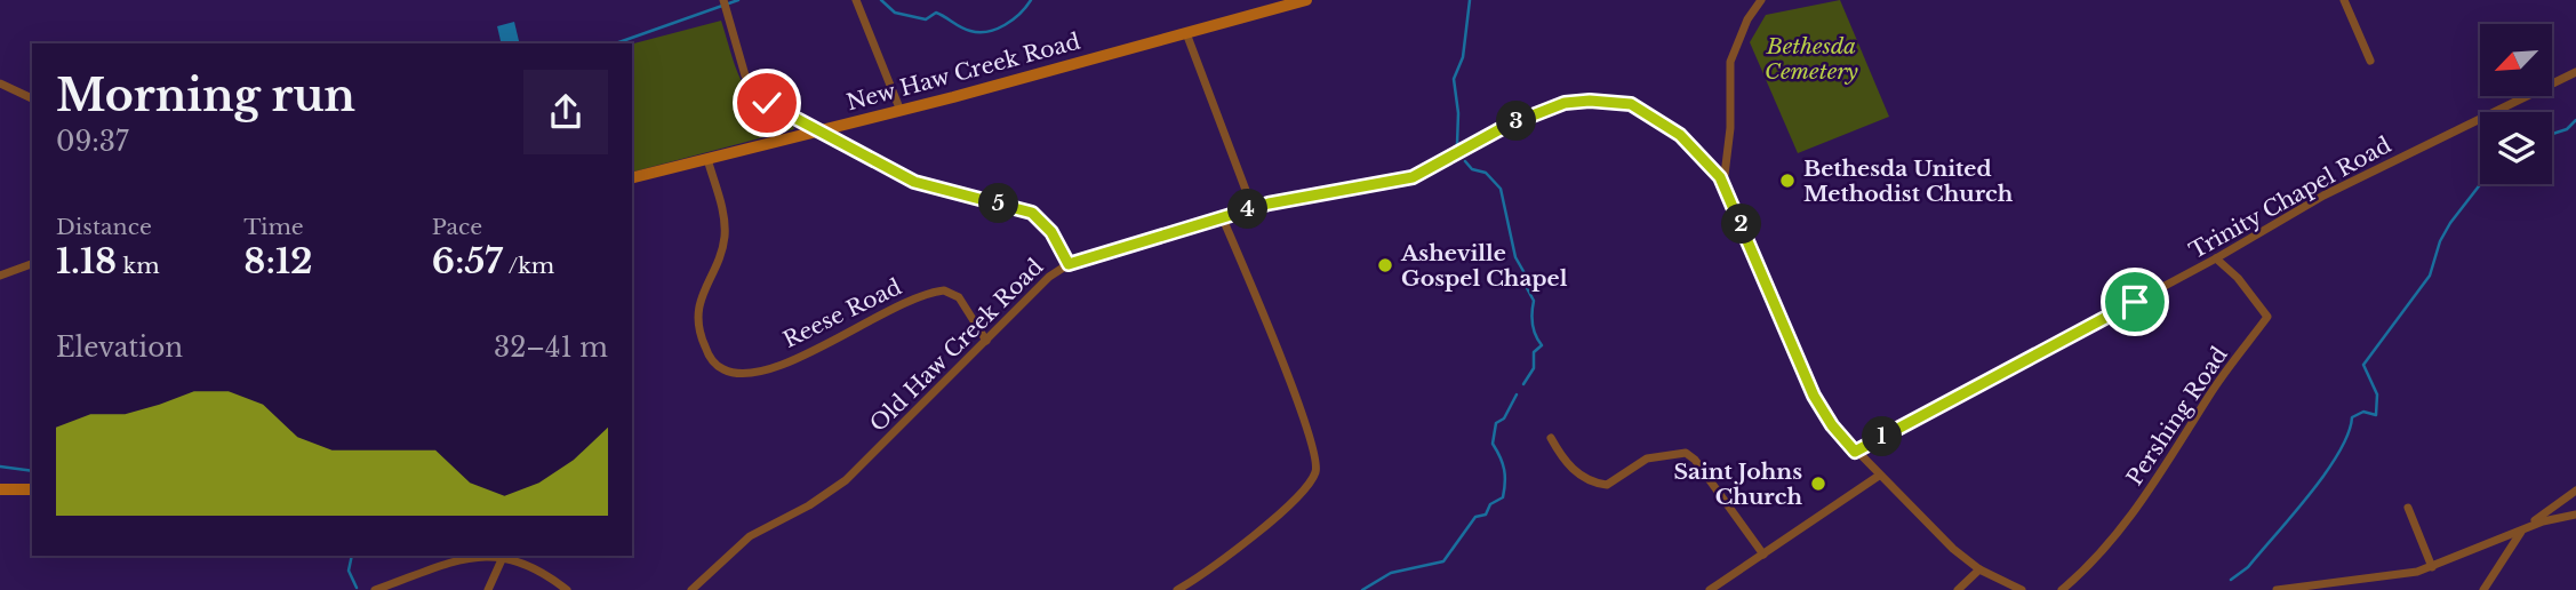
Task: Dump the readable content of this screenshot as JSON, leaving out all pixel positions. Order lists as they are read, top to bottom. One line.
{"streets":{"street":["New Haw Creek Road","Trinity Chapel Road","Reese Road","Old Haw Creek Road","Pershing Road"]},"crossings":[["New Haw Creek Road","Reese Road"],["Trinity Chapel Road","Old Haw Creek Road"],["Trinity Chapel Road","Pershing Road"],["Reese Road","Old Haw Creek Road"]],"parks":["Bethesda Cemetery"],"places":["Bethesda United Methodist Church","Asheville Gospel Chapel","Saint Johns Church"],"north":"bottom left","page":{"heading":["Morning run","09:37"],"pins":["3","5","4","2","1"],"stats":[["Distance","1.18 km"],["Time","8:12"],["Pace","6:57 /km"]],"chart":["Elevation","32–41 m"]}}
